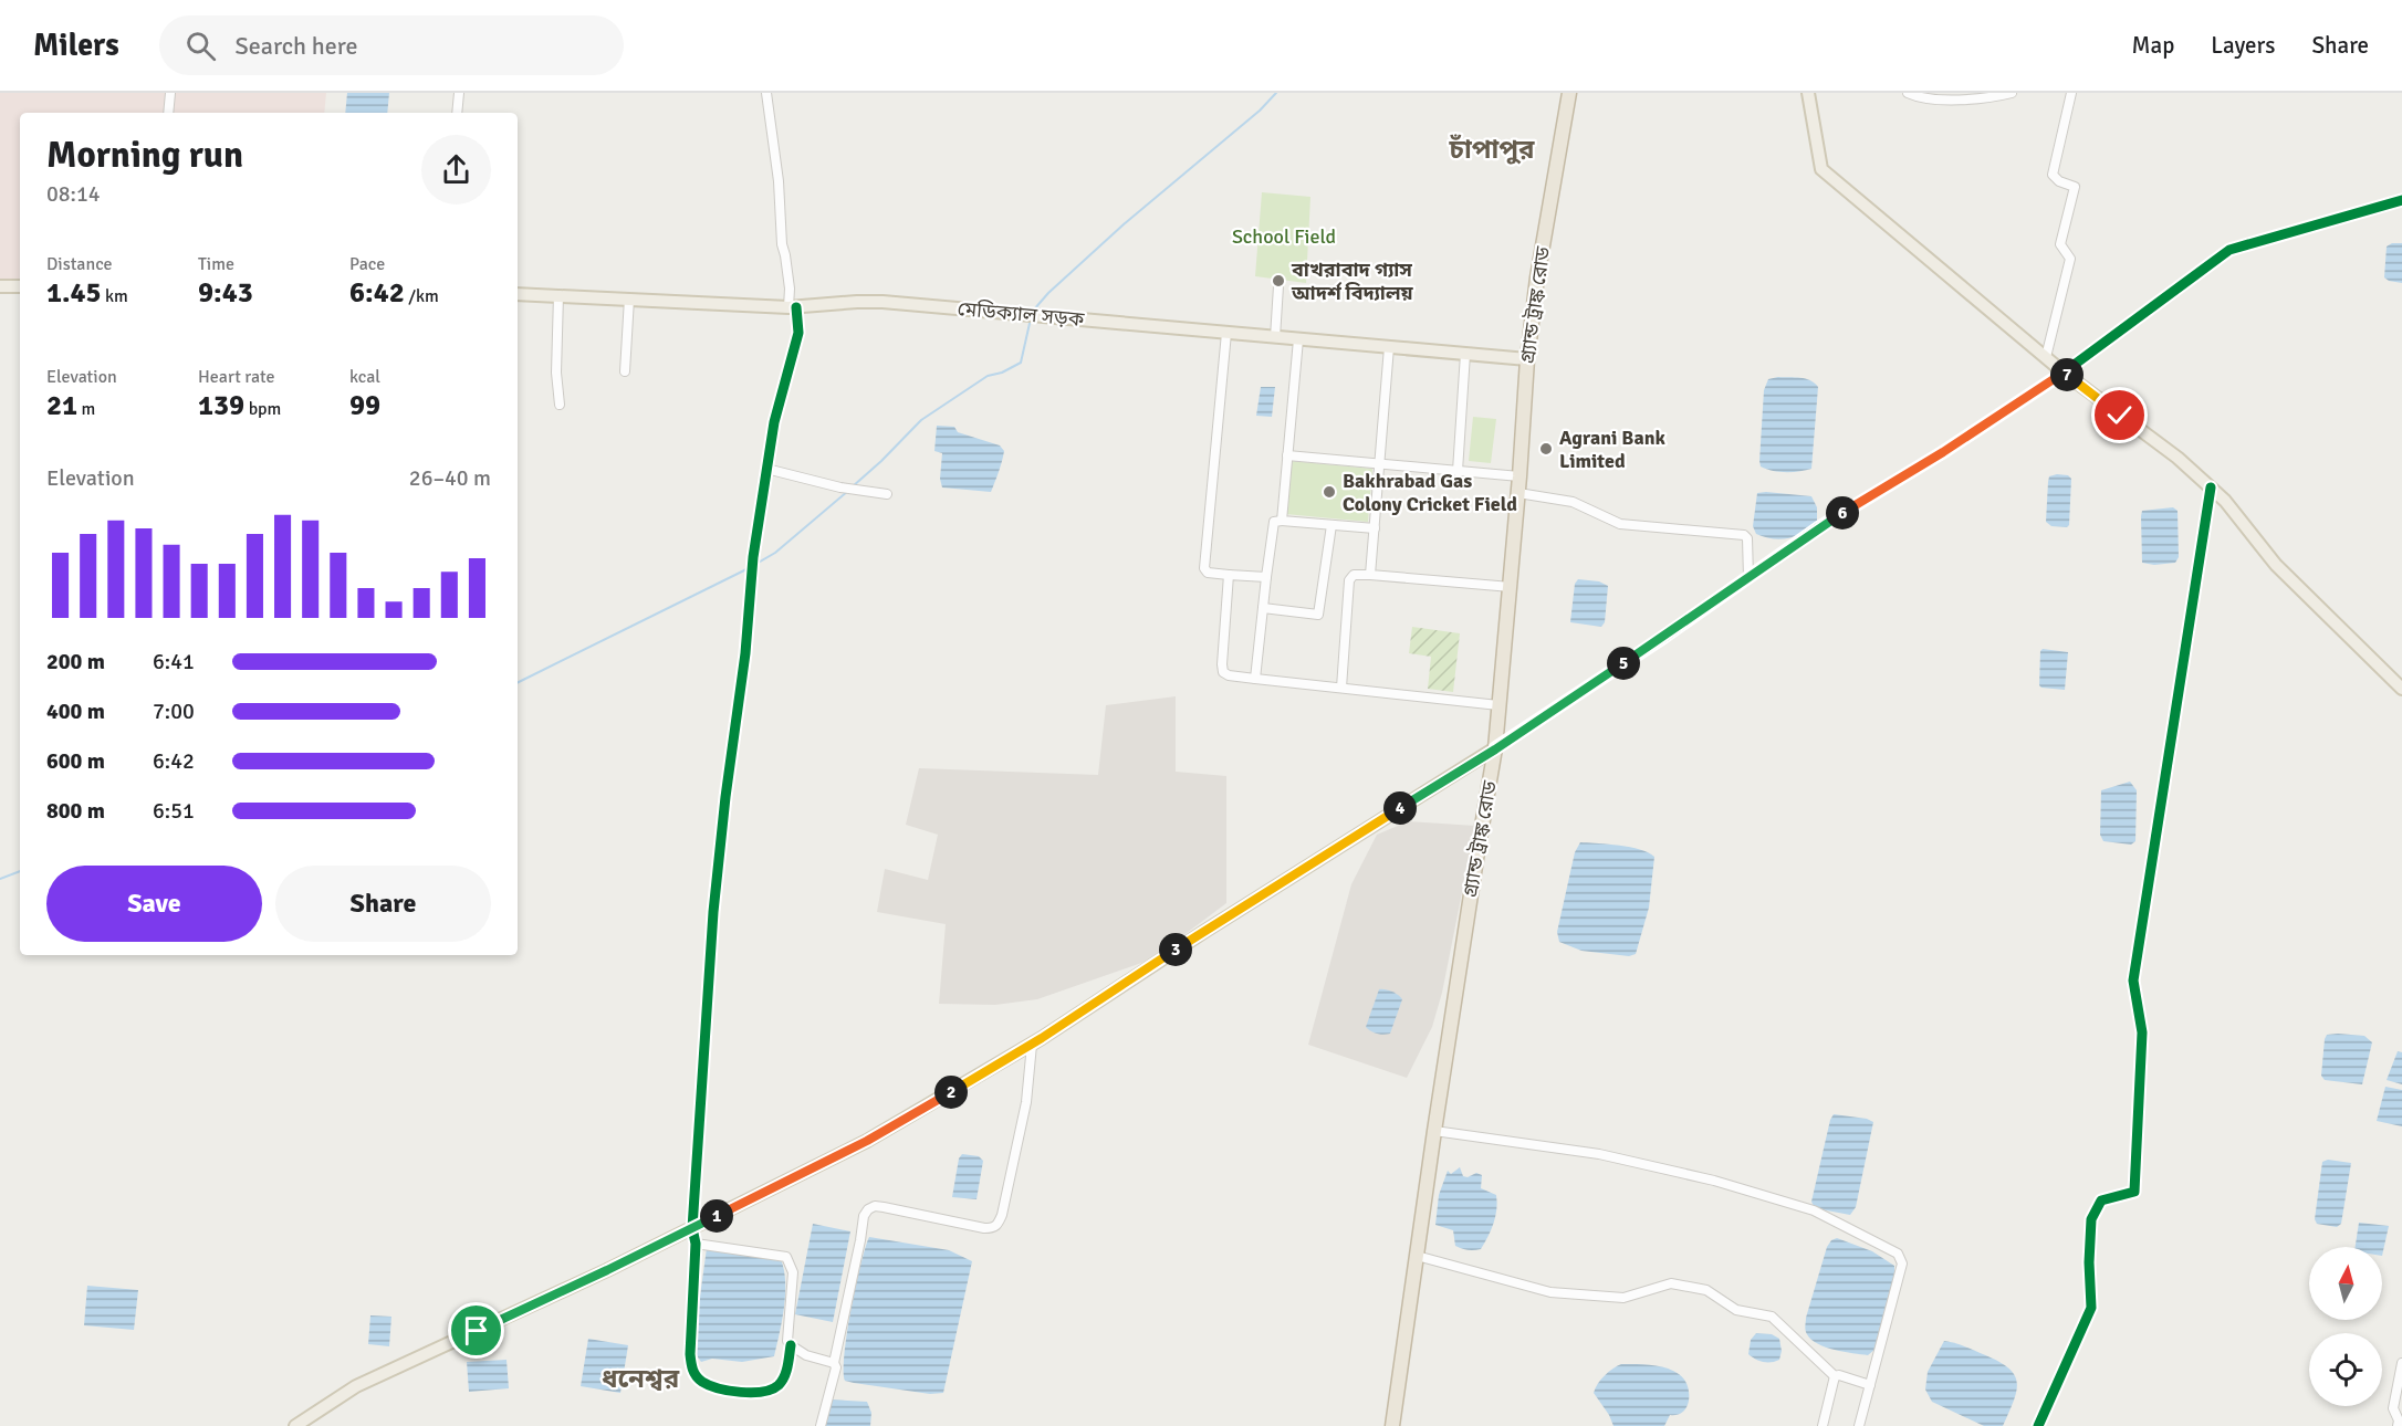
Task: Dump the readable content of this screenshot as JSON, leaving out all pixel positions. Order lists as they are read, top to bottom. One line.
{"streets":{"highway":["গ্র্যান্ড ট্রাঙ্ক রোড"],"main road":["মেডিক্যাল সড়ক"]},"crossings":[["গ্র্যান্ড ট্রাঙ্ক রোড","মেডিক্যাল সড়ক"]],"districts":["চাঁপাপুর","ধনেশ্বর"],"parks":["School Field"],"places":["বাখরাবাদ গ্যাস আদর্শ বিদ্যালয়","Agrani Bank Limited","Bakhrabad Gas Colony Cricket Field"],"north":"top","page":{"header":"Milers","search":"Search here","nav":["Map","Layers","Share"],"heading":["Morning run","08:14"],"stats":[["Distance","1.45 km"],["Time","9:43"],["Pace","6:42 /km"],["Elevation","21 m"],["Heart rate","139 bpm"],["kcal","99"]],"pins":["7","6","5","4","3","2","1"],"chart":["Elevation","26–40 m"],"list":[{"name":"200 m","note":"6:41"},{"name":"400 m","note":"7:00"},{"name":"600 m","note":"6:42"},{"name":"800 m","note":"6:51"}],"buttons":["Save","Share"]}}
